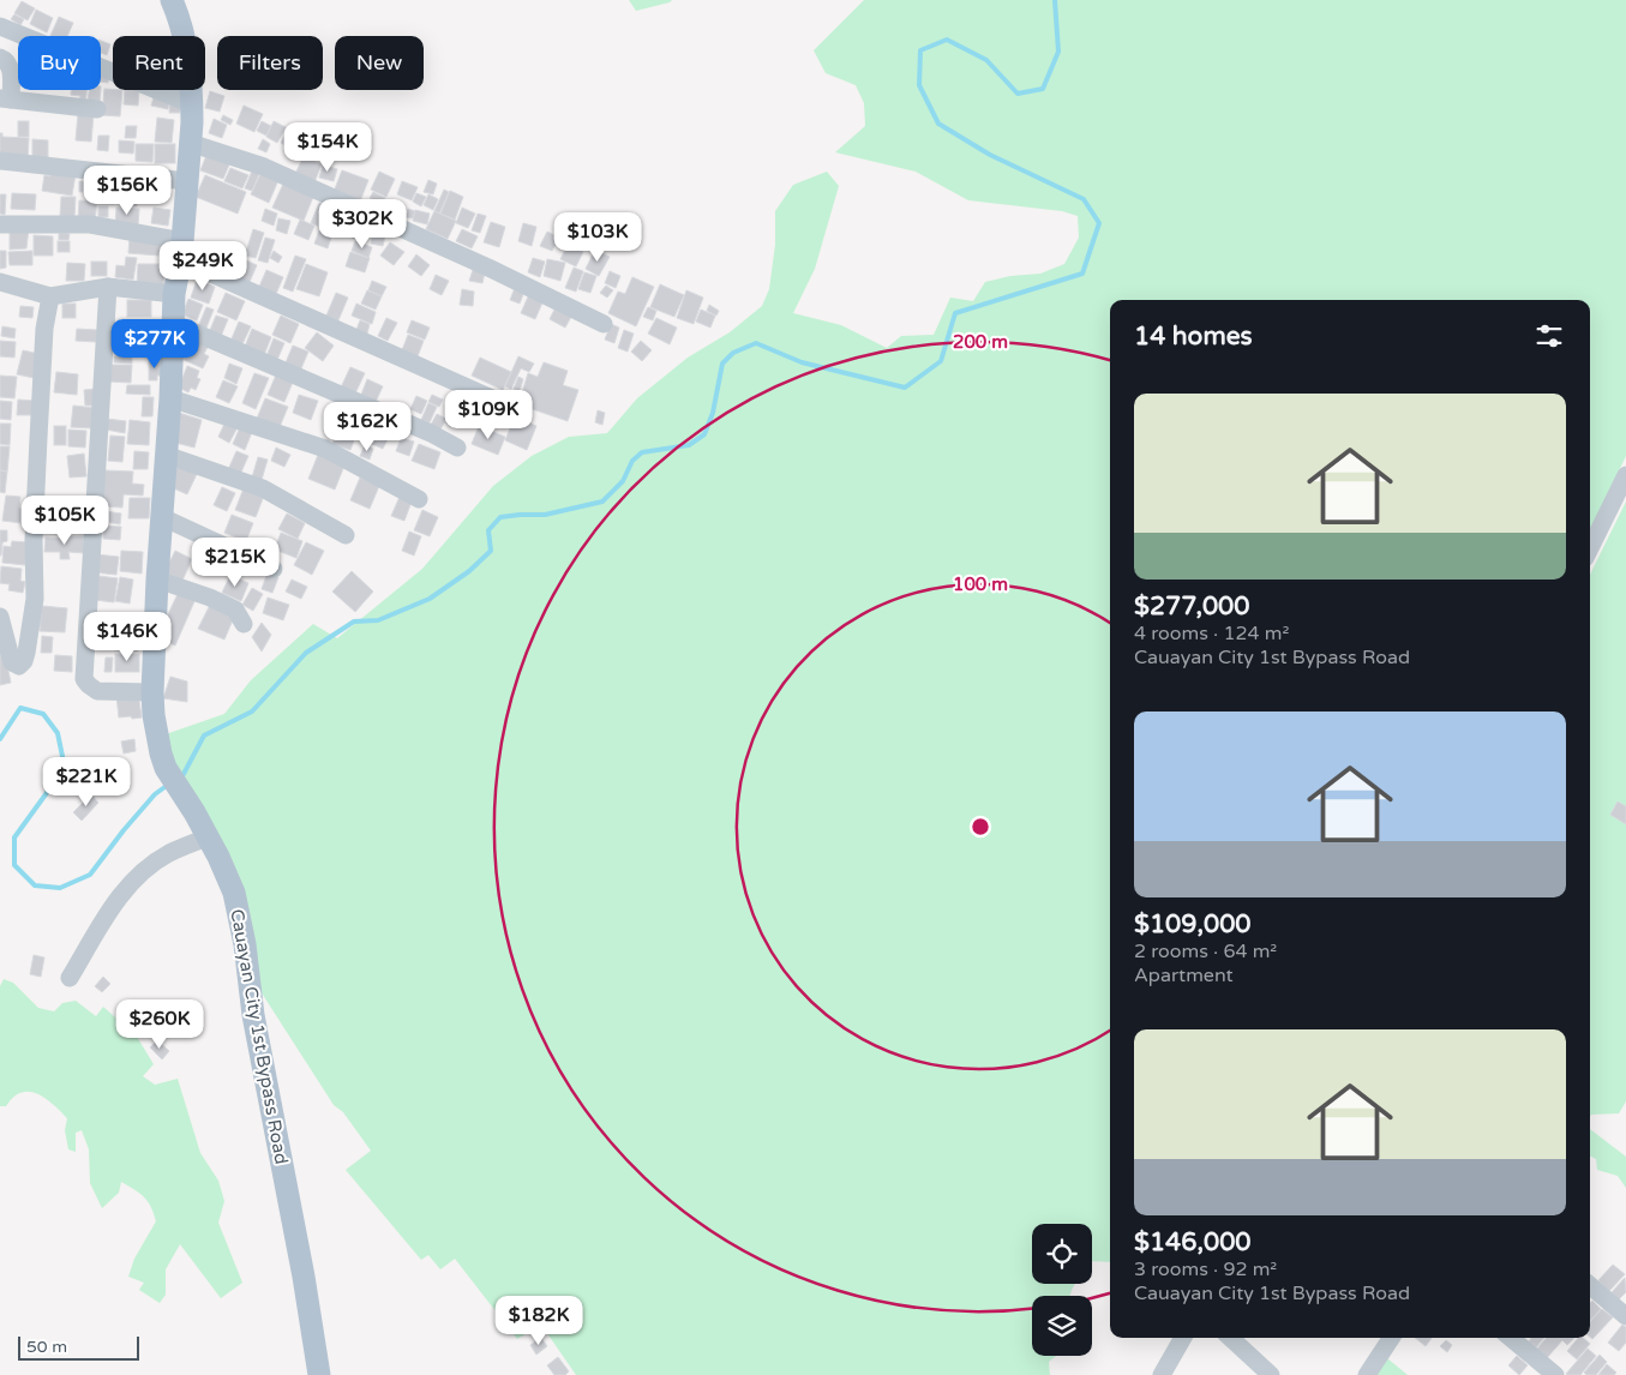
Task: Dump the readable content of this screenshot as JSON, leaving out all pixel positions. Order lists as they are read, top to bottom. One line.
{"streets":{"main road":["Cauayan City 1st Bypass Road"]},"scale_bar":"50 m","page":{"chip":["Buy","Rent","Filters","New"],"price":["$154K","$156K","$302K","$103K","$249K","$277K","$109K","$162K","$105K","$215K","$146K","$221K","$260K","$182K"],"heading":"14 homes","list":[{"name":"$277,000","note":"4 rooms · 124 m² · Cauayan City 1st Bypass Road"},{"name":"$109,000","note":"2 rooms · 64 m² · Apartment"},{"name":"$146,000","note":"3 rooms · 92 m² · Cauayan City 1st Bypass Road"}],"scale":"50 m"},"rings":["200 m","100 m"]}
